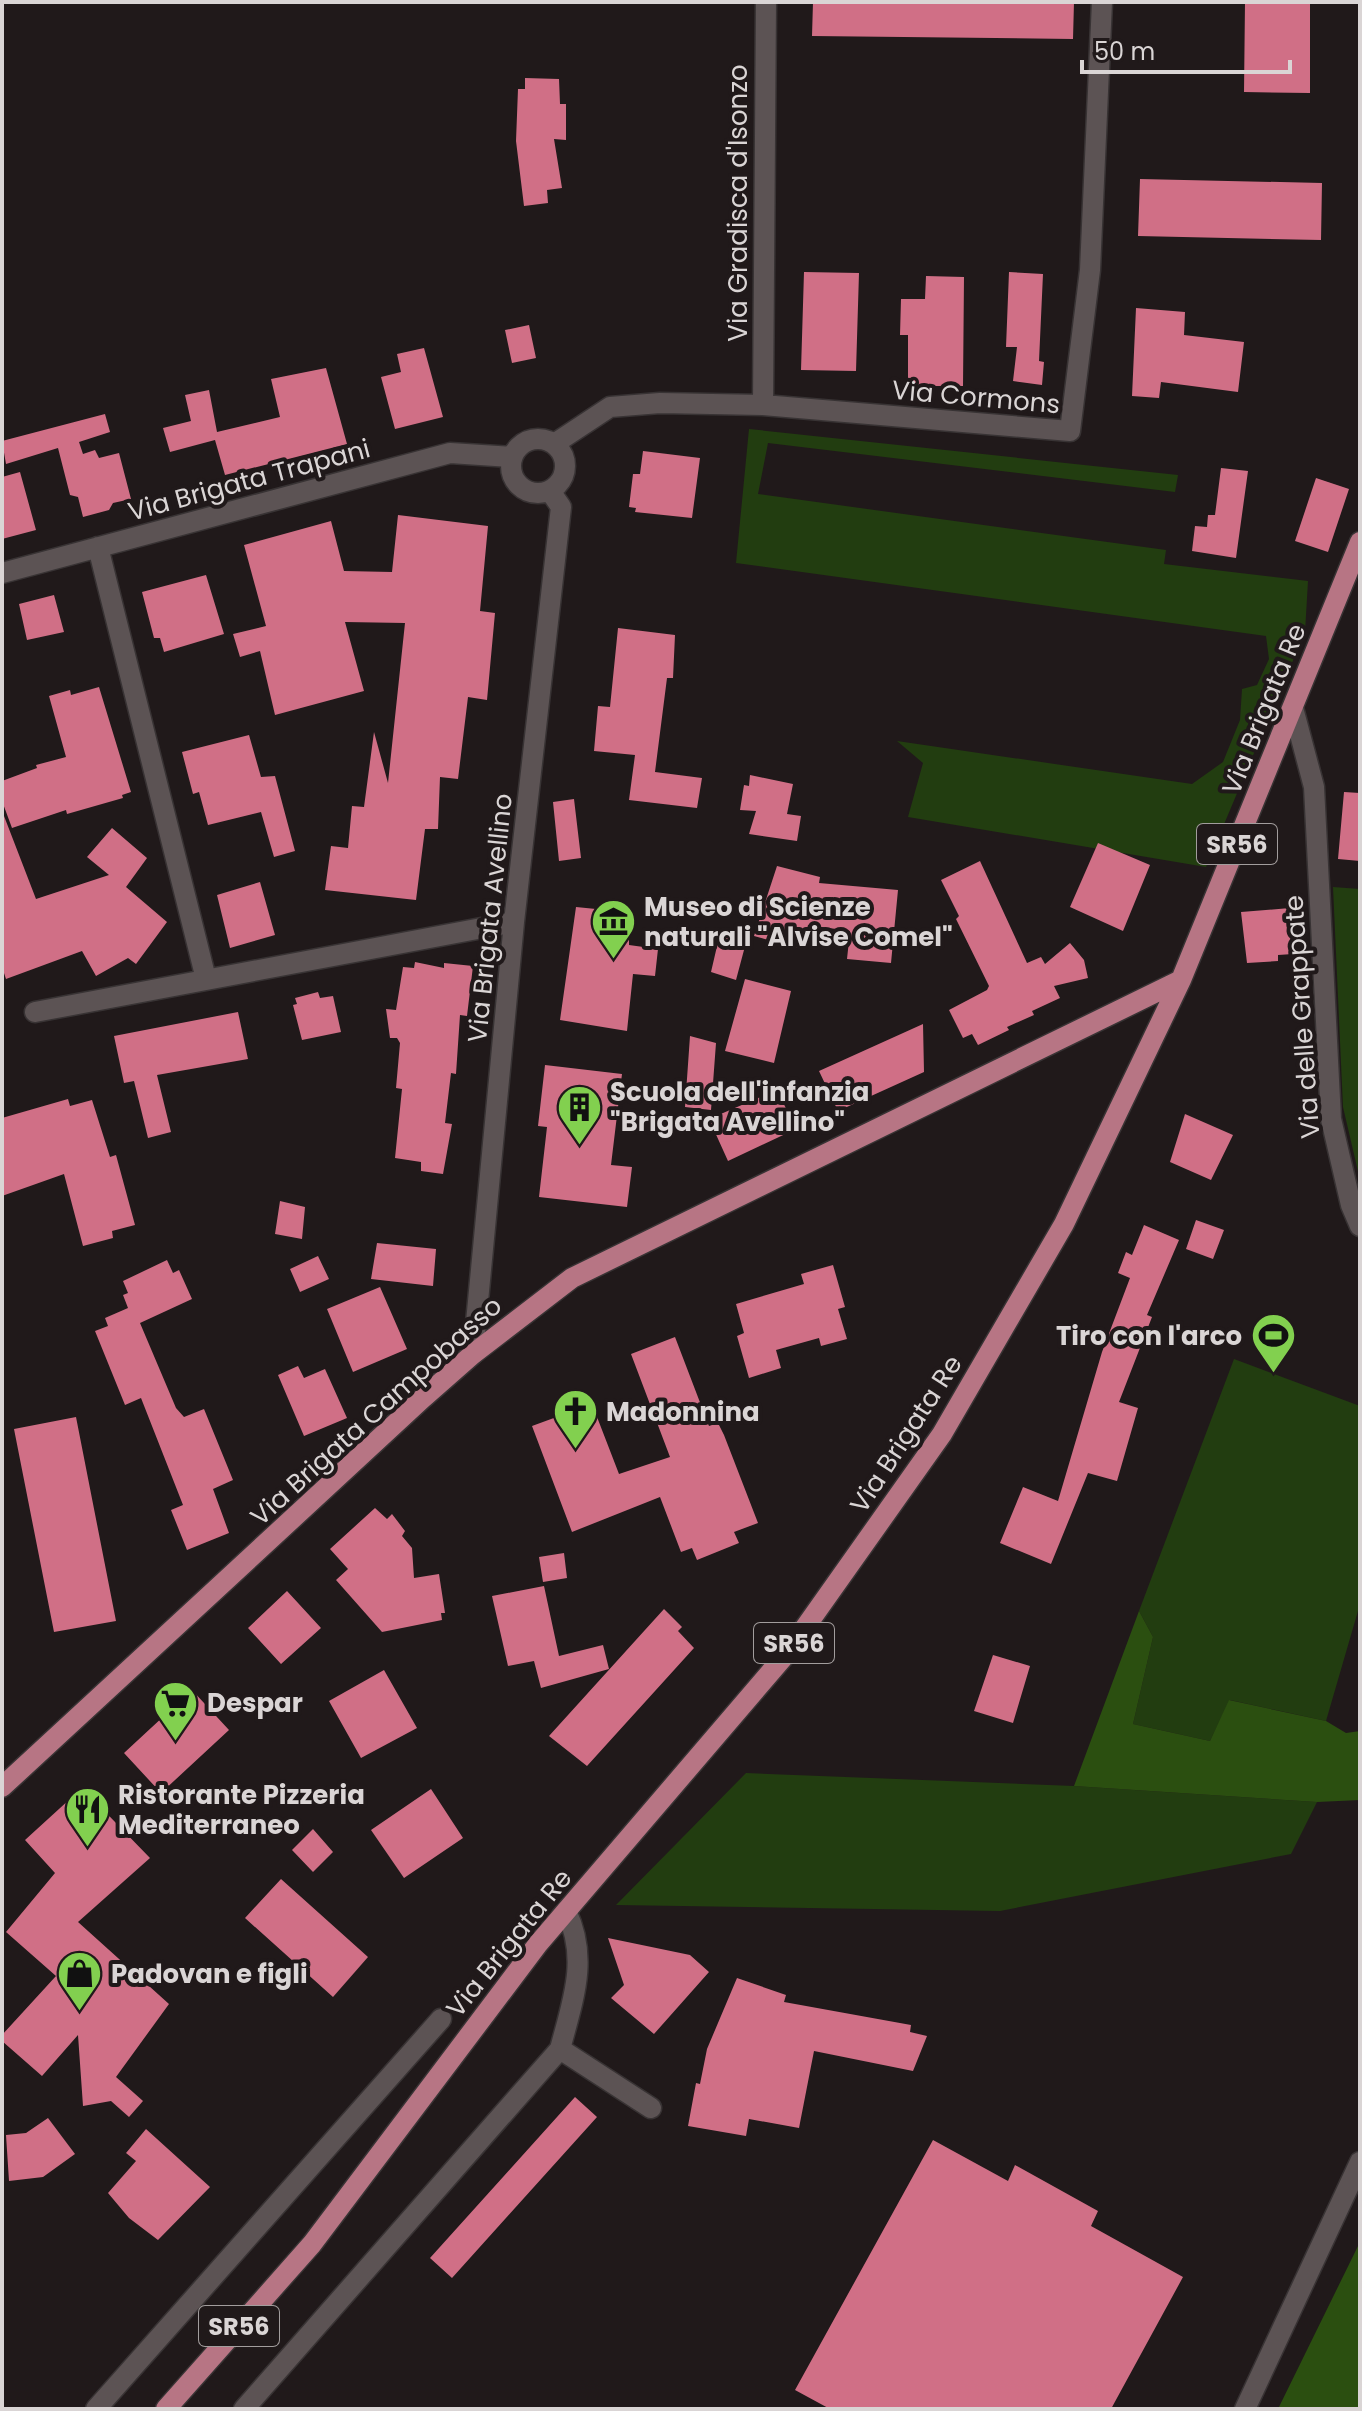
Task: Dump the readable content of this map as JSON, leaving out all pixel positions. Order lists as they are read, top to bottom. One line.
{"streets":{"main road":["Via Brigata Re","SR56","Via Brigata Campobasso"],"street":["Via Gradisca d'Isonzo","Via Cormons","Via Brigata Trapani","Via Brigata Avellino","Via delle Grappate"]},"crossings":[["Via Gradisca d'Isonzo","Via Cormons"],["Via Cormons","Via Brigata Trapani"],["Via Cormons","Via Brigata Avellino"],["Via Brigata Trapani","Via Brigata Avellino"],["Via Brigata Re","Via delle Grappate"],["Via Brigata Re","Via Brigata Campobasso"],["Via Brigata Avellino","Via Brigata Campobasso"]],"places":{"museum":["Museo di Scienze naturali \"Alvise Comel\""],"building":["Scuola dell'infanzia \"Brigata Avellino\""],"sports":["Tiro con l'arco"],"church":["Madonnina"],"supermarket":["Despar"],"restaurant":["Ristorante Pizzeria Mediterraneo"],"shop":["Padovan e figli"]},"scale_bar":"50 m"}
